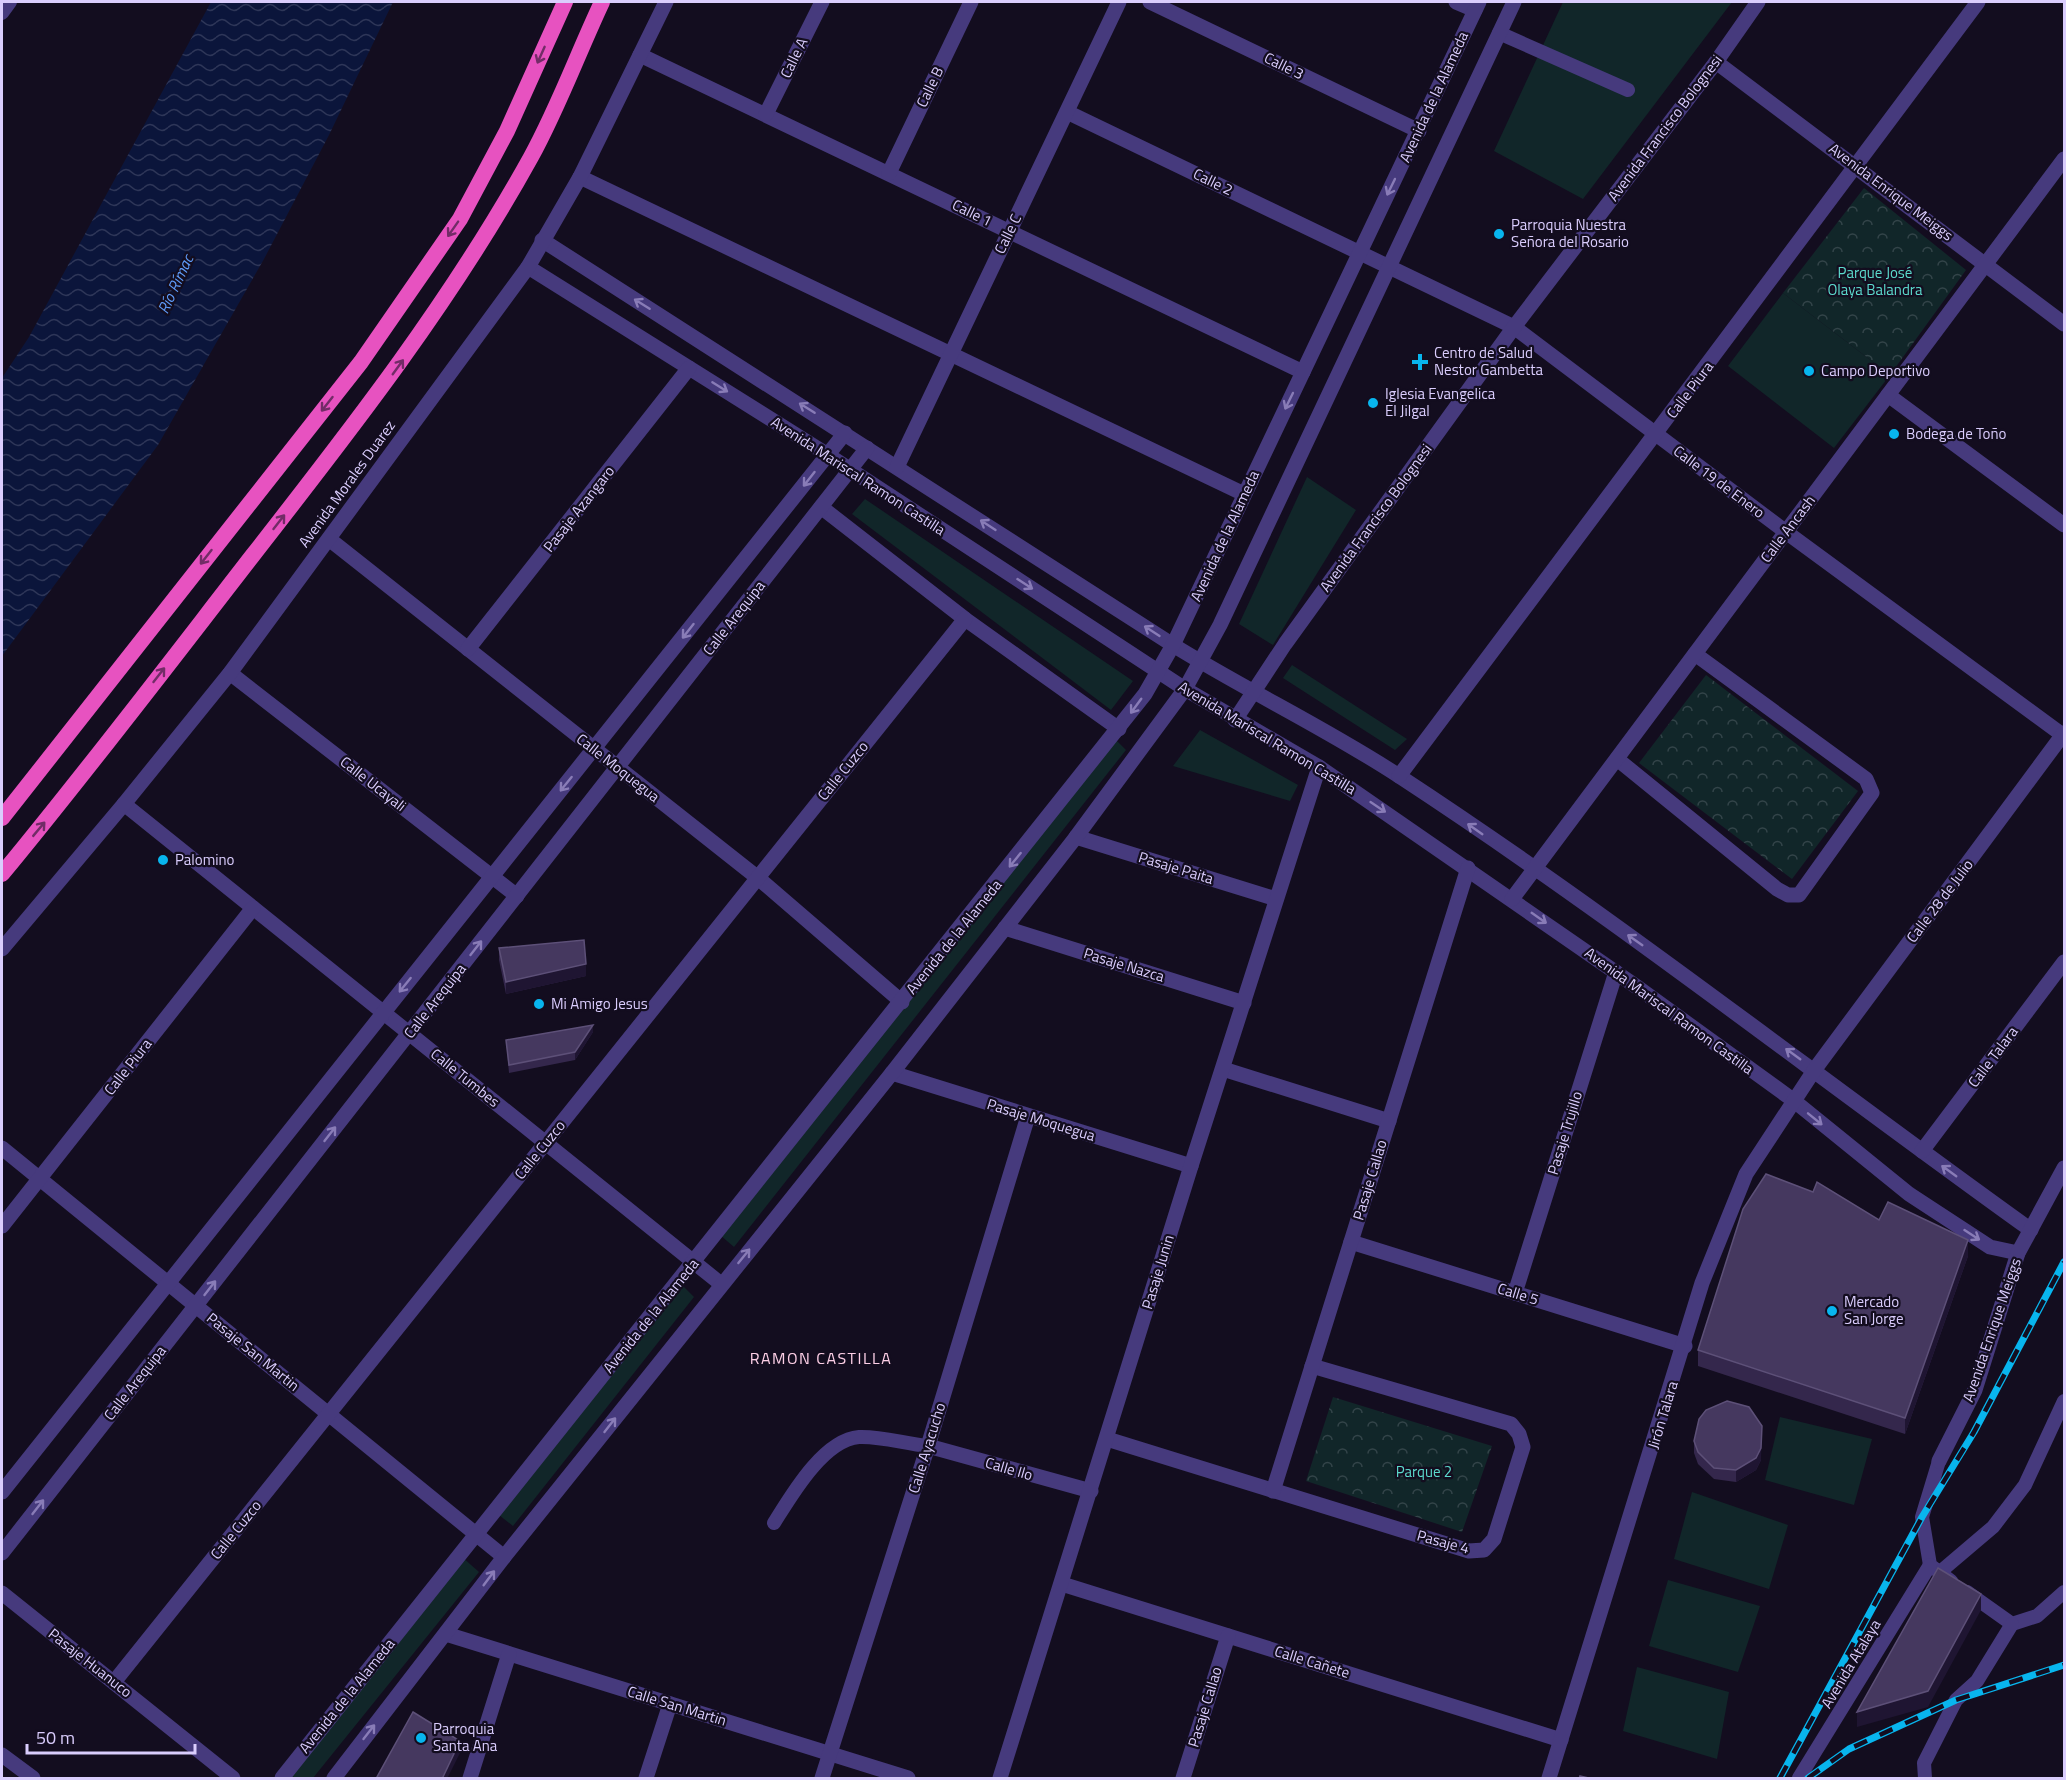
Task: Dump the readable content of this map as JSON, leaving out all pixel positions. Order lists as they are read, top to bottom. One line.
{"streets":{"highway":["Avenida Morales Duarez"],"street":["Calle A","Calle 3","Calle B","Avenida de la Alameda","Avenida Francisco Bolognesi","Calle 2","Avenida Enrique Meiggs","Calle 1","Calle C","Calle Piura","Avenida Mariscal Ramon Castilla","Calle 19 de Enero","Pasaje Azangaro","Calle Ancash","Calle Arequipa","Calle Moquegua","Calle Cuzco","Calle Ucayali","Pasaje Paita","Calle 28 de Julio","Pasaje Nazca","Calle Talara","Calle Tumbes","Pasaje Moquegua","Pasaje Trujillo","Pasaje Callao","Pasaje Junin","Calle 5","Pasaje San Martin","Jirón Talara","Calle Ayacucho","Calle Ilo","Pasaje 4","Calle Cañete","Pasaje Huanuco","Calle San Martin"],"lane":["Avenida Atalaya"]},"crossings":[["Calle A","Calle 1"],["Calle 3","Avenida de la Alameda"],["Calle B","Calle 1"],["Avenida de la Alameda","Calle 2"],["Avenida de la Alameda","Calle 1"],["Avenida de la Alameda","Avenida Mariscal Ramon Castilla"],["Avenida de la Alameda","Calle 19 de Enero"],["Avenida de la Alameda","Calle Moquegua"],["Avenida de la Alameda","Calle Tumbes"],["Avenida de la Alameda","Pasaje San Martin"],["Avenida Francisco Bolognesi","Avenida Enrique Meiggs"],["Avenida Francisco Bolognesi","Avenida Mariscal Ramon Castilla"],["Avenida Francisco Bolognesi","Calle 19 de Enero"],["Calle 2","Calle C"],["Calle 2","Calle 19 de Enero"],["Avenida Enrique Meiggs","Calle Piura"],["Avenida Enrique Meiggs","Avenida Mariscal Ramon Castilla"],["Avenida Enrique Meiggs","Calle Ancash"],["Calle 1","Calle C"],["Calle 1","Avenida Morales Duarez"],["Calle C","Avenida Mariscal Ramon Castilla"],["Calle Piura","Avenida Mariscal Ramon Castilla"],["Calle Piura","Calle 19 de Enero"],["Calle Piura","Calle Tumbes"],["Calle Piura","Pasaje San Martin"],["Avenida Mariscal Ramon Castilla","Avenida Morales Duarez"],["Avenida Mariscal Ramon Castilla","Pasaje Azangaro"],["Avenida Mariscal Ramon Castilla","Calle Ancash"],["Avenida Mariscal Ramon Castilla","Calle Arequipa"],["Avenida Mariscal Ramon Castilla","Calle 28 de Julio"],["Avenida Mariscal Ramon Castilla","Calle Talara"],["Avenida Mariscal Ramon Castilla","Pasaje Trujillo"],["Avenida Mariscal Ramon Castilla","Pasaje Callao"],["Avenida Mariscal Ramon Castilla","Pasaje Junin"],["Avenida Mariscal Ramon Castilla","Jirón Talara"],["Calle 19 de Enero","Calle Ancash"],["Calle 19 de Enero","Calle 28 de Julio"],["Avenida Morales Duarez","Calle Moquegua"],["Avenida Morales Duarez","Calle Ucayali"],["Avenida Morales Duarez","Calle Tumbes"],["Pasaje Azangaro","Calle Moquegua"],["Calle Arequipa","Calle Moquegua"],["Calle Arequipa","Calle Ucayali"],["Calle Arequipa","Calle Tumbes"],["Calle Arequipa","Pasaje San Martin"],["Calle Moquegua","Calle Cuzco"],["Calle Cuzco","Calle Tumbes"],["Calle Cuzco","Pasaje San Martin"],["Calle Cuzco","Pasaje Huanuco"],["Pasaje Paita","Pasaje Junin"],["Calle 28 de Julio","Jirón Talara"],["Pasaje Nazca","Pasaje Junin"],["Pasaje Moquegua","Pasaje Junin"],["Pasaje Moquegua","Calle Ayacucho"],["Pasaje Trujillo","Calle 5"],["Pasaje Callao","Calle 5"],["Pasaje Callao","Pasaje 4"],["Pasaje Callao","Calle Cañete"],["Pasaje Junin","Calle Ilo"],["Pasaje Junin","Pasaje 4"],["Pasaje Junin","Calle Cañete"],["Calle 5","Jirón Talara"],["Jirón Talara","Calle Cañete"],["Calle Ayacucho","Calle Ilo"],["Calle Ayacucho","Calle San Martin"]],"districts":["RAMON CASTILLA"],"water":["Río Rímac"],"parks":["Parque José Olaya Balandra","Parque 2"],"places":{"other":["Parroquia Nuestra Señora del Rosario","Campo Deportivo","Iglesia Evangelica El Jilgal","Bodega de Toño","Palomino","Mi Amigo Jesus","Mercado San Jorge","Parroquia Santa Ana"],"health":["Centro de Salud Nestor Gambetta"]},"scale_bar":"50 m"}
